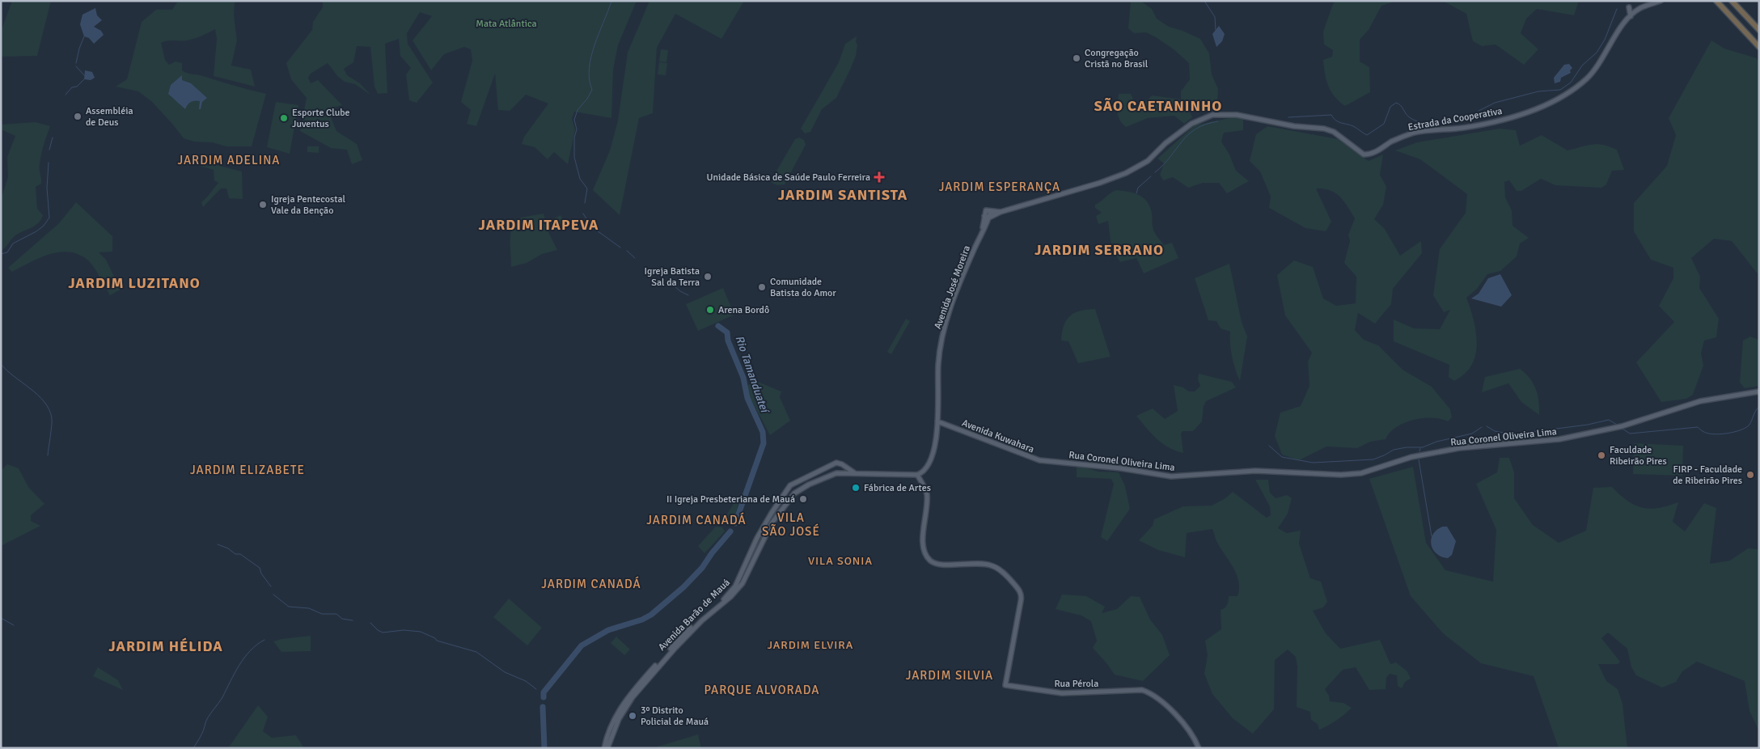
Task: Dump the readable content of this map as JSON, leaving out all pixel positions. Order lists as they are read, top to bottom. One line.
{"streets":{"main road":["Estrada da Cooperativa","Avenida José Moreira","Avenida Kuwahara","Rua Coronel Oliveira Lima","Avenida Barão de Mauá","Rua Pérola"]},"crossings":[["Estrada da Cooperativa","Avenida José Moreira"],["Avenida José Moreira","Avenida Kuwahara"],["Avenida José Moreira","Rua Pérola"],["Avenida Kuwahara","Rua Coronel Oliveira Lima"]],"districts":["SÃO CAETANINHO","JARDIM ADELINA","JARDIM ESPERANÇA","JARDIM SANTISTA","JARDIM ITAPEVA","JARDIM SERRANO","JARDIM LUZITANO","JARDIM ELIZABETE","VILA SÃO JOSÉ","JARDIM CANADÁ","VILA SONIA","JARDIM CANADÁ","JARDIM ELVIRA","JARDIM HÉLIDA","JARDIM SILVIA","PARQUE ALVORADA"],"water":["Rio Tamanduateí"],"parks":["Mata Atlântica"],"places":{"other":["Congregação Cristã no Brasil","Assembléia de Deus","Esporte Clube Juventus","Igreja Pentecostal Vale da Benção","Igreja Batista Sal da Terra","Comunidade Batista do Amor","Arena Bordô","Faculdade Ribeirão Pires","FIRP - Faculdade de Ribeirão Pires","Fábrica de Artes","II Igreja Presbeteriana de Mauá","3º Distrito Policial de Mauá"],"health":["Unidade Básica de Saúde Paulo Ferreira"]}}
